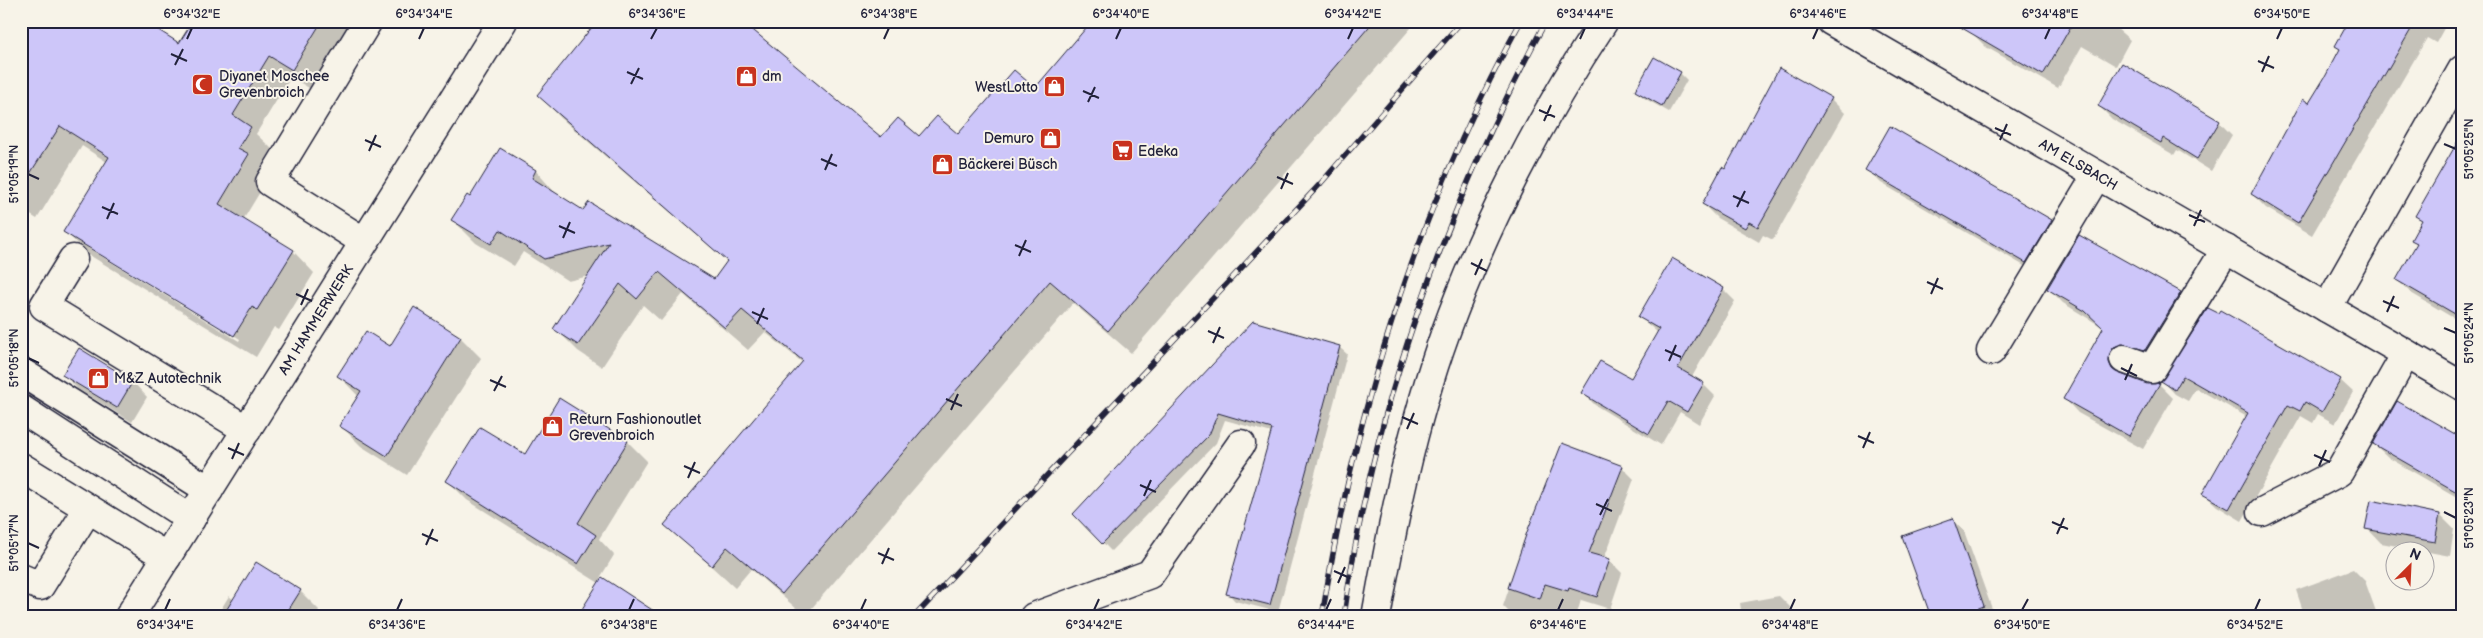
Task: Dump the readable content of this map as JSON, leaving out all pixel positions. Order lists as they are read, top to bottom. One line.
{"streets":{"street":["AM ELSBACH","AM HAMMERWERK"]},"places":{"shop":["dm","WestLotto","Demuro","Bäckerei Büsch","M&Z Autotechnik","Return Fashionoutlet Grevenbroich"],"mosque":["Diyanet Moschee Grevenbroich"],"supermarket":["Edeka"]},"north":"top right","coordinates":["6°34'32\"E","6°34'34\"E","6°34'36\"E","6°34'38\"E","6°34'40\"E","6°34'42\"E","6°34'44\"E","6°34'46\"E","6°34'48\"E","6°34'50\"E","51°05'25\"N","51°05'19\"N","51°05'24\"N","51°05'18\"N","51°05'23\"N","51°05'17\"N","6°34'52\"E"]}
